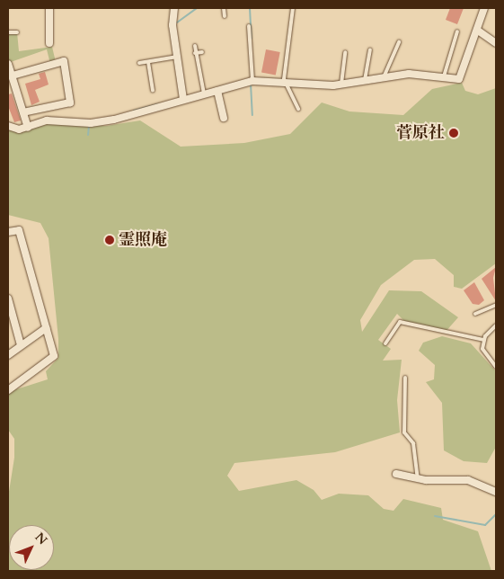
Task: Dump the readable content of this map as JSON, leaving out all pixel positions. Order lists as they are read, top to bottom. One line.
{"places":["菅原社","霊照庵"],"north":"top right"}
